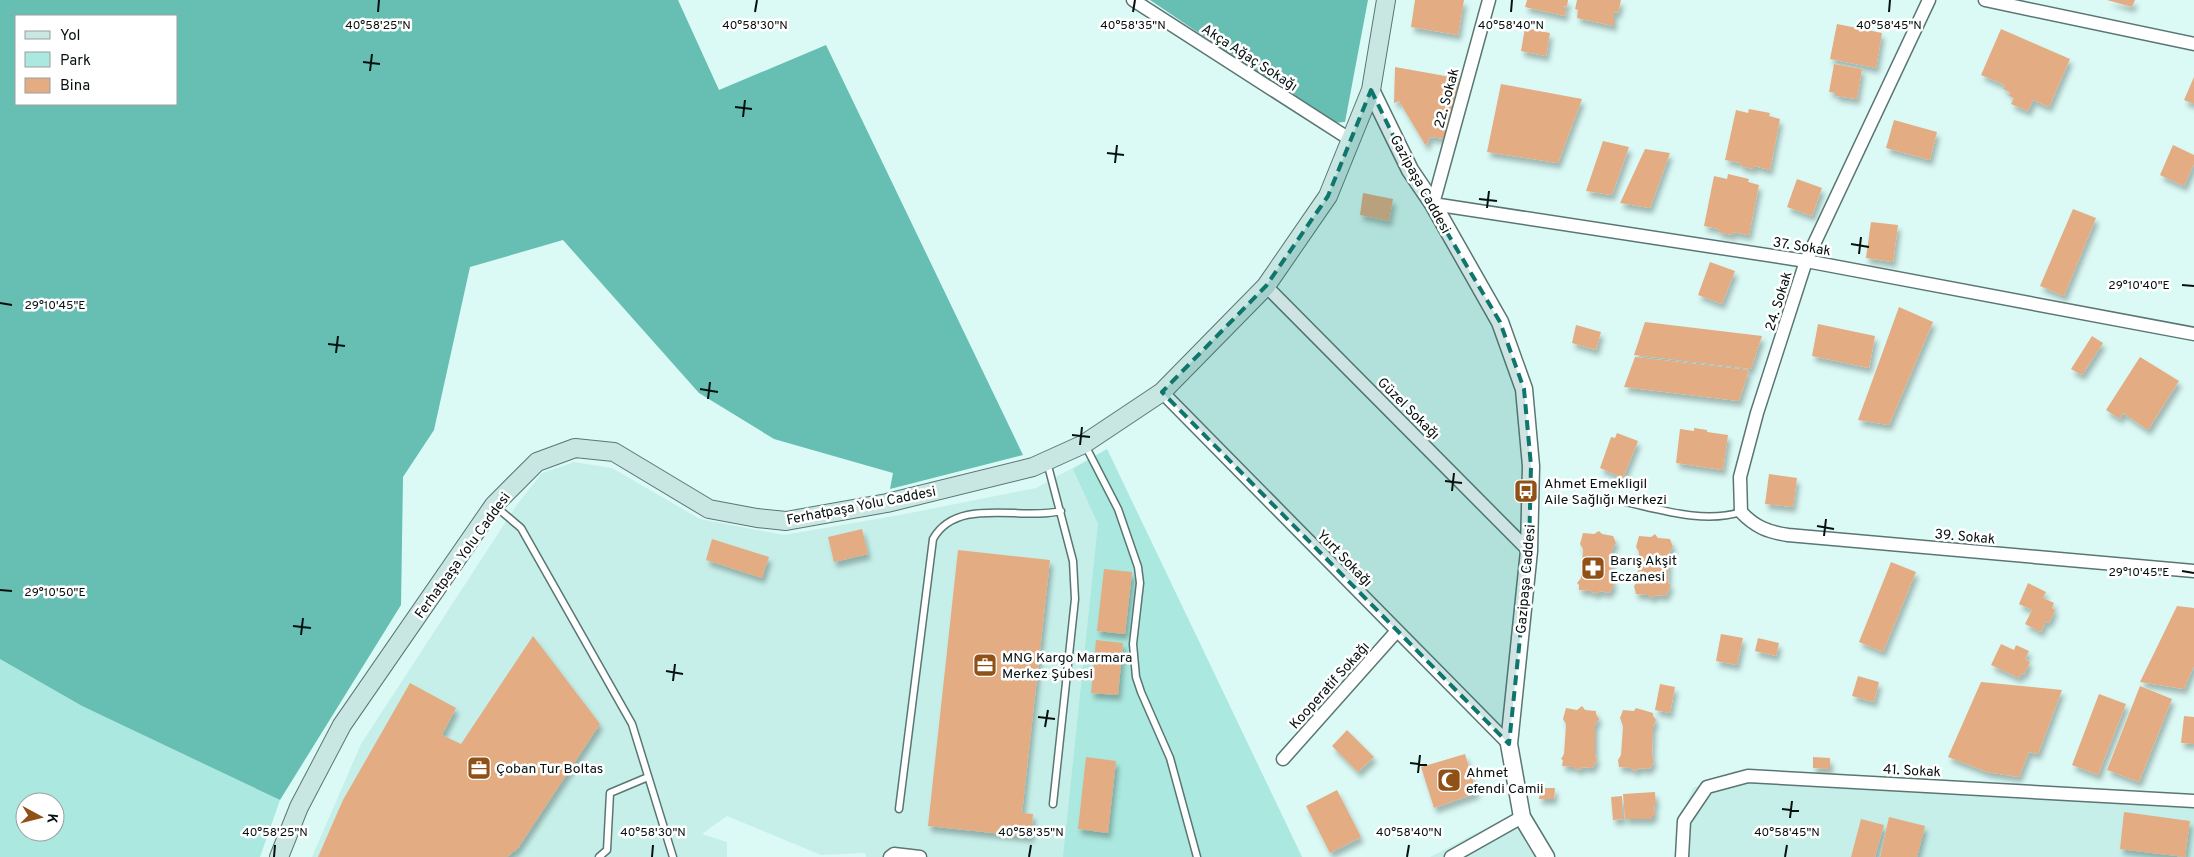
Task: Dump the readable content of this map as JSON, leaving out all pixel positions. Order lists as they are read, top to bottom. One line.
{"streets":{"main road":["Ferhatpaşa Yolu Caddesi"],"street":["Akça Ağaç Sokağı","22. Sokak","Gazipaşa Caddesi","37. Sokak","24. Sokak","Güzel Sokağı","39. Sokak","Yurt Sokağı","Kooperatif Sokağı","41. Sokak"]},"crossings":[["Akça Ağaç Sokağı","Ferhatpaşa Yolu Caddesi"],["22. Sokak","Gazipaşa Caddesi"],["22. Sokak","37. Sokak"],["Gazipaşa Caddesi","37. Sokak"],["Gazipaşa Caddesi","Güzel Sokağı"],["Gazipaşa Caddesi","Ferhatpaşa Yolu Caddesi"],["Gazipaşa Caddesi","Yurt Sokağı"],["37. Sokak","24. Sokak"],["24. Sokak","39. Sokak"],["Güzel Sokağı","Ferhatpaşa Yolu Caddesi"],["Ferhatpaşa Yolu Caddesi","Yurt Sokağı"],["Yurt Sokağı","Kooperatif Sokağı"]],"places":{"bus stop":["Ahmet Emekligil Aile Sağlığı Merkezi"],"pharmacy":["Barış Akşit Eczanesi"],"office":["MNG Kargo Marmara Merkez Şubesi","Çoban Tur Boltas"],"mosque":["Ahmet efendi Camii"]},"legend":["Yol","Park","Bina"],"north":"right","coordinates":["40°58'25\"N","40°58'30\"N","40°58'35\"N","40°58'40\"N","40°58'45\"N","29°10'40\"E","29°10'45\"E","29°10'50\"E"]}
